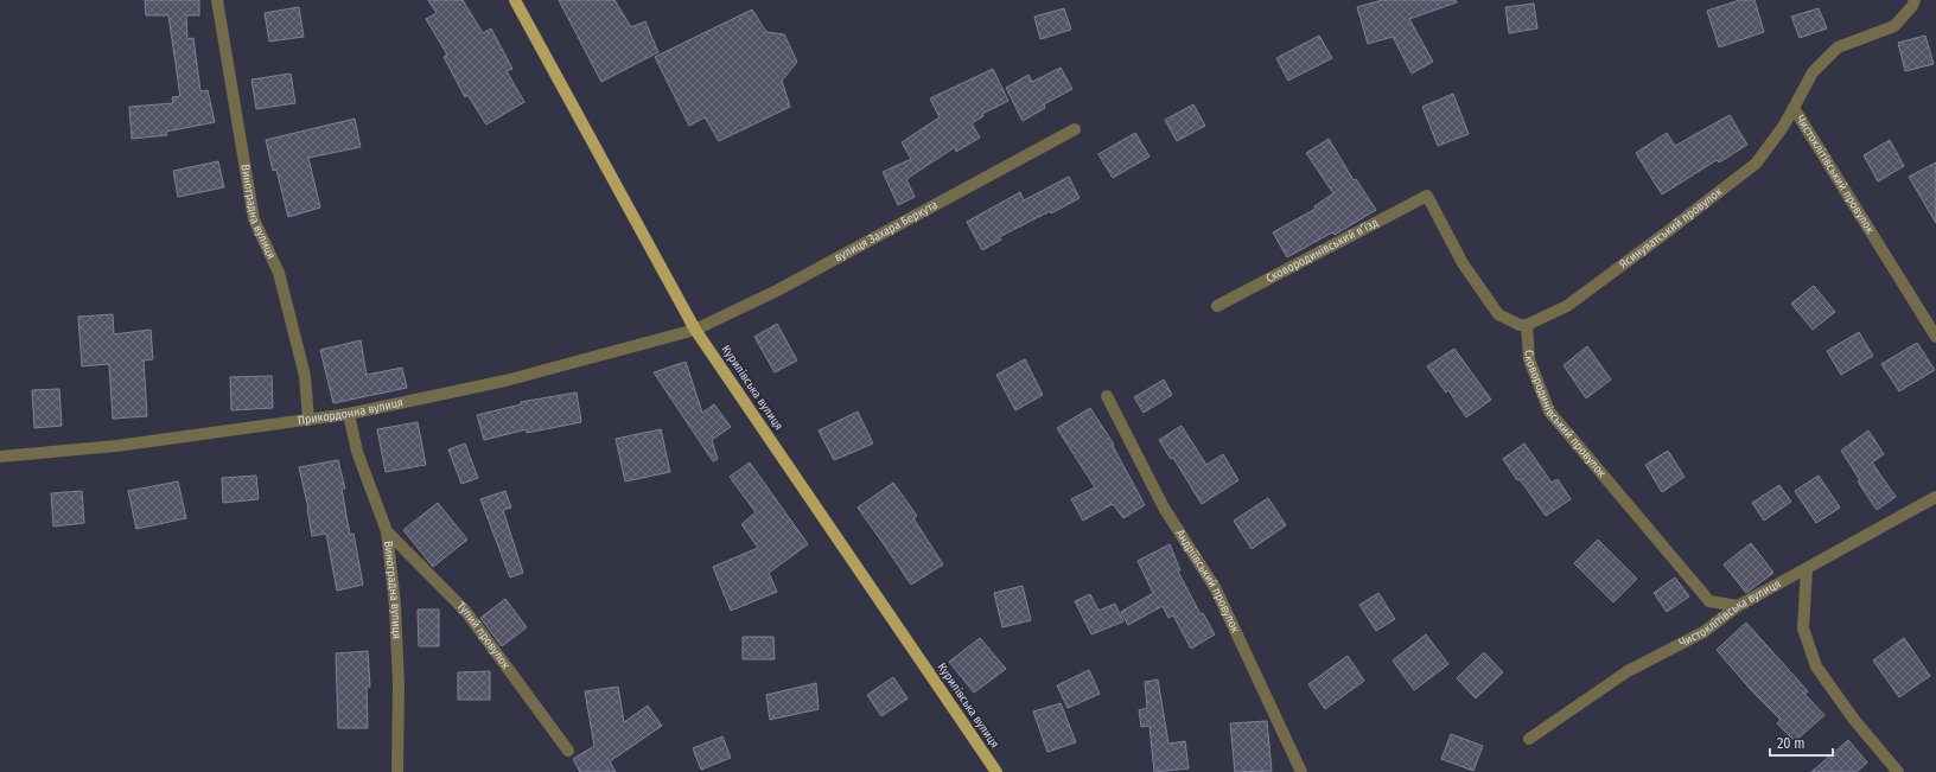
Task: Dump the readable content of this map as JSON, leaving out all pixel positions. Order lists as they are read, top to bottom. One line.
{"streets":{"main road":["Курилівська вулиця"],"street":["Чистоклітівський провулок","Виноградна вулиця","Ясинуватський провулок","вулиця Захара Беркута","Сковородинівський в’їзд","Прикордонна вулиця","Сковородинівський провулок","Андріївський провулок","Чистоклітівська вулиця","Тупий провулок"]},"crossings":[["Чистоклітівський провулок","Ясинуватський провулок"],["Виноградна вулиця","Прикордонна вулиця"],["Виноградна вулиця","Тупий провулок"],["Ясинуватський провулок","Сковородинівський в’їзд"],["Ясинуватський провулок","Сковородинівський провулок"],["вулиця Захара Беркута","Курилівська вулиця"],["вулиця Захара Беркута","Прикордонна вулиця"],["Сковородинівський в’їзд","Сковородинівський провулок"],["Курилівська вулиця","Прикордонна вулиця"],["Сковородинівський провулок","Чистоклітівська вулиця"]],"scale_bar":"20 m"}
